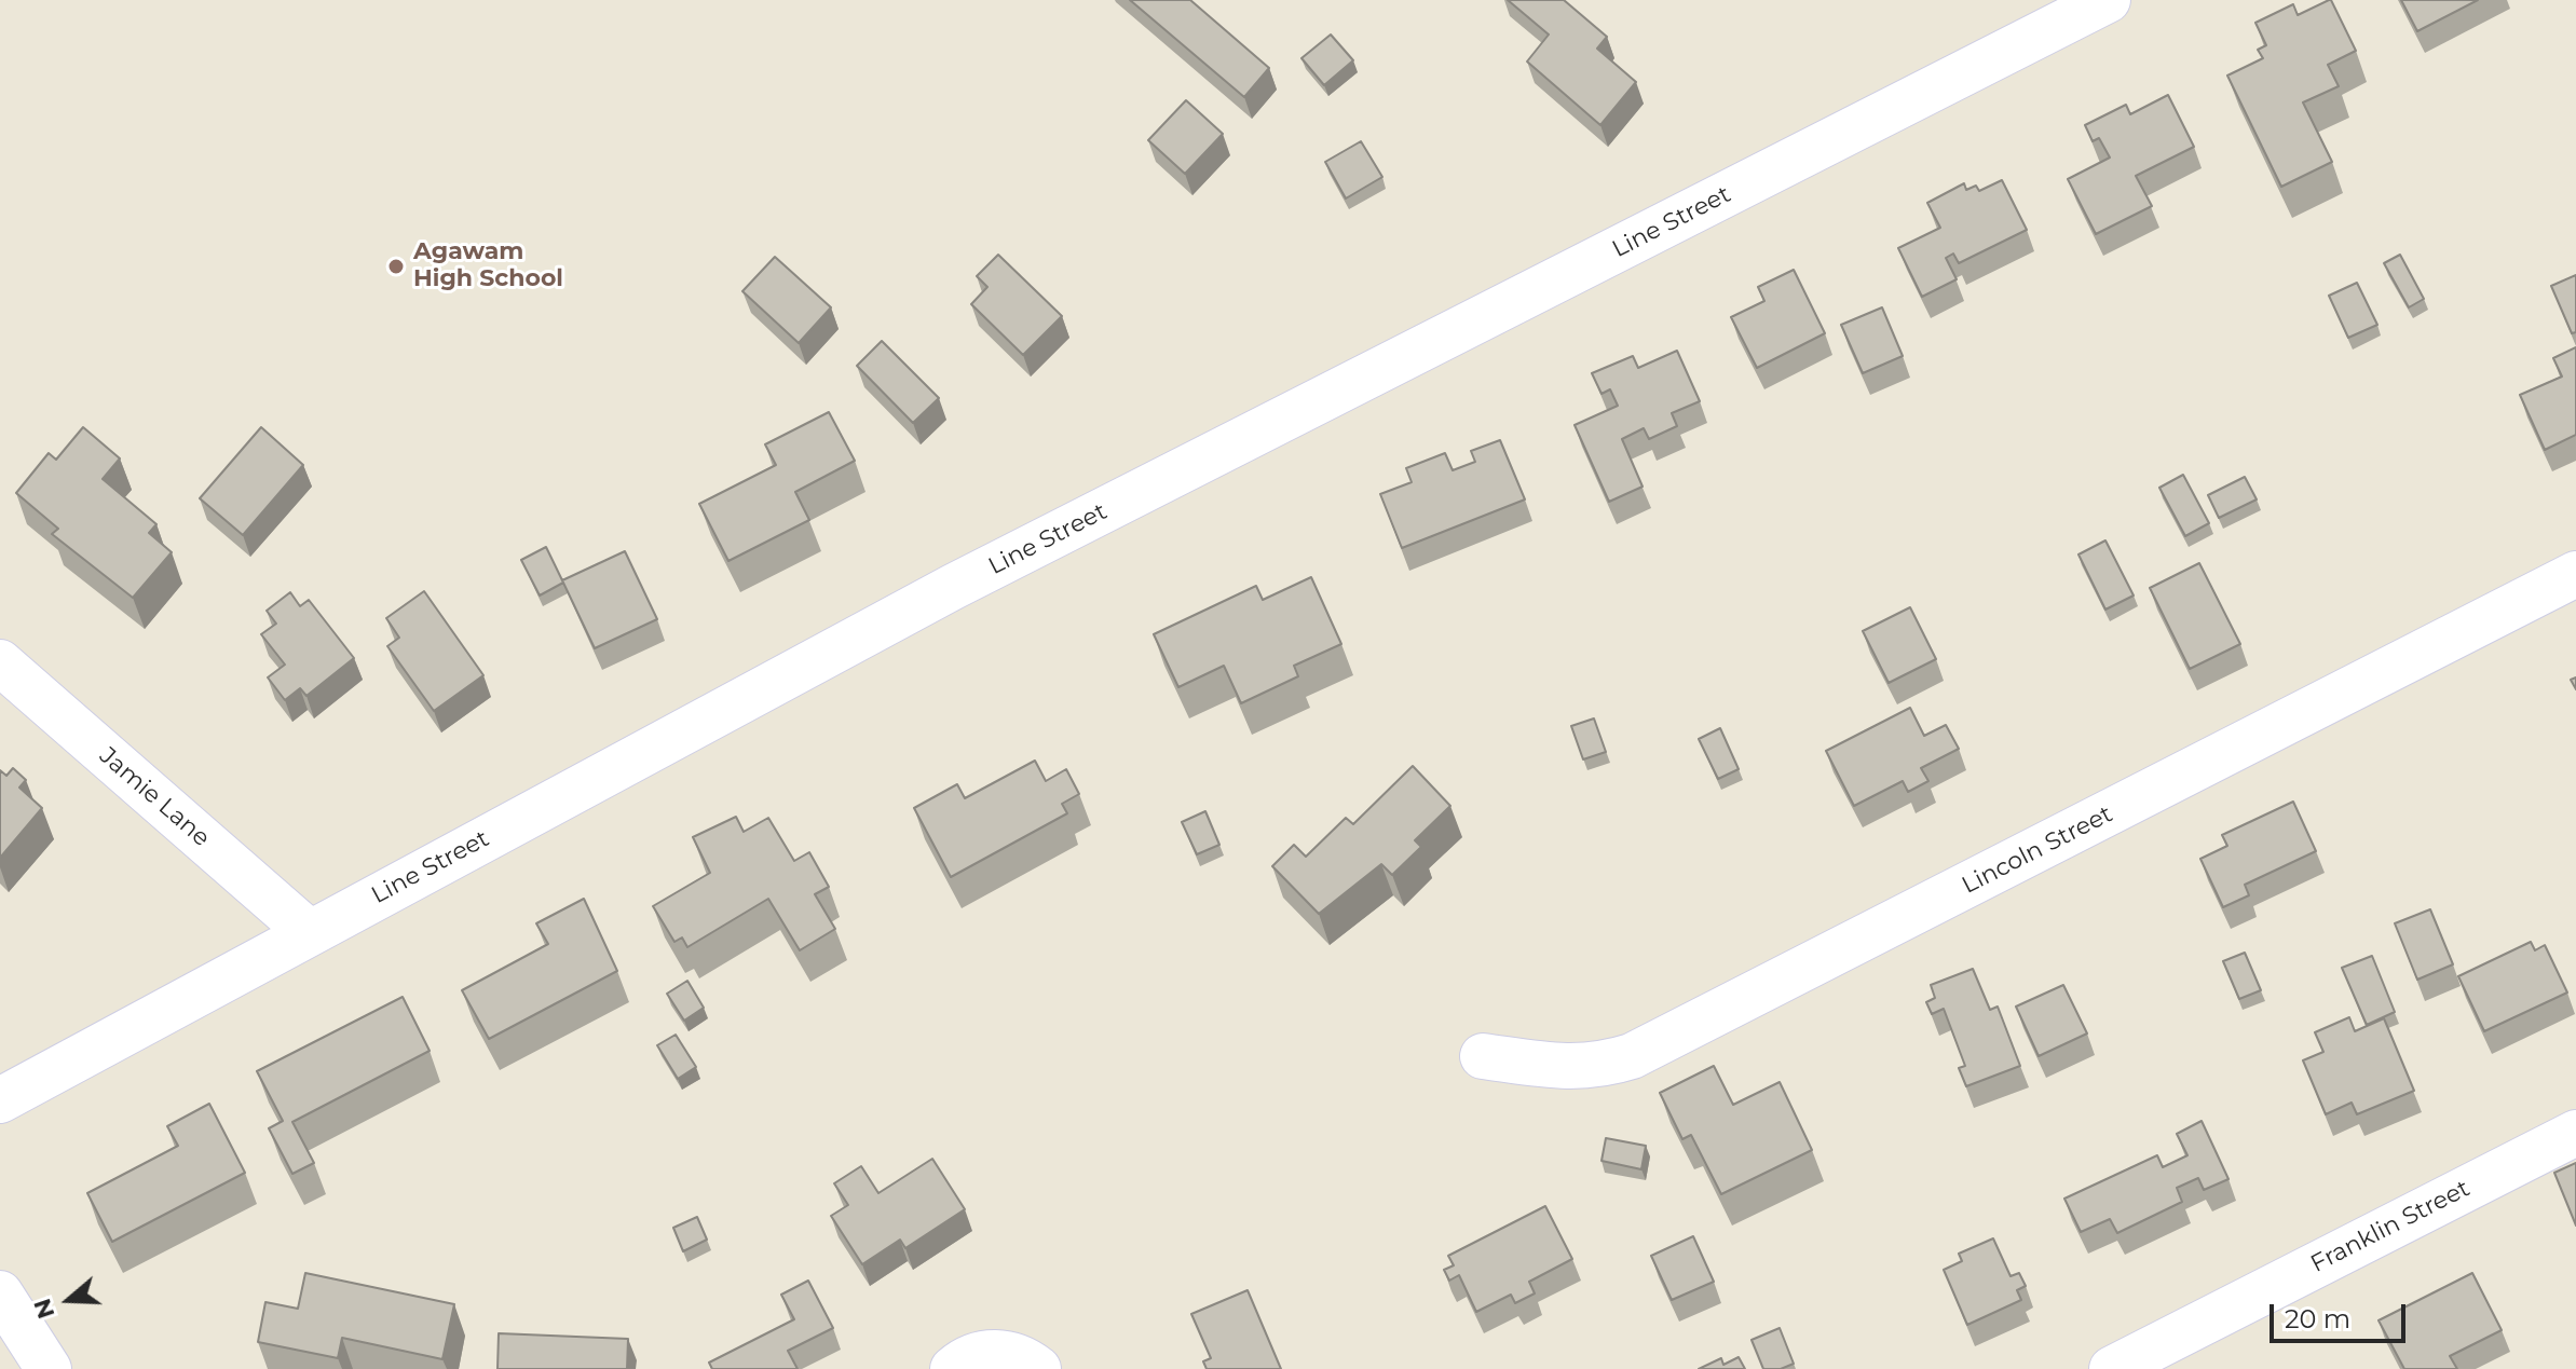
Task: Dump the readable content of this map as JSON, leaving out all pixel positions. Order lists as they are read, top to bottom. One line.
{"streets":{"street":["Line Street","Jamie Lane","Lincoln Street","Franklin Street"]},"crossings":[["Line Street","Jamie Lane"]],"places":["Agawam High School"],"scale_bar":"20 m","north":"left"}
